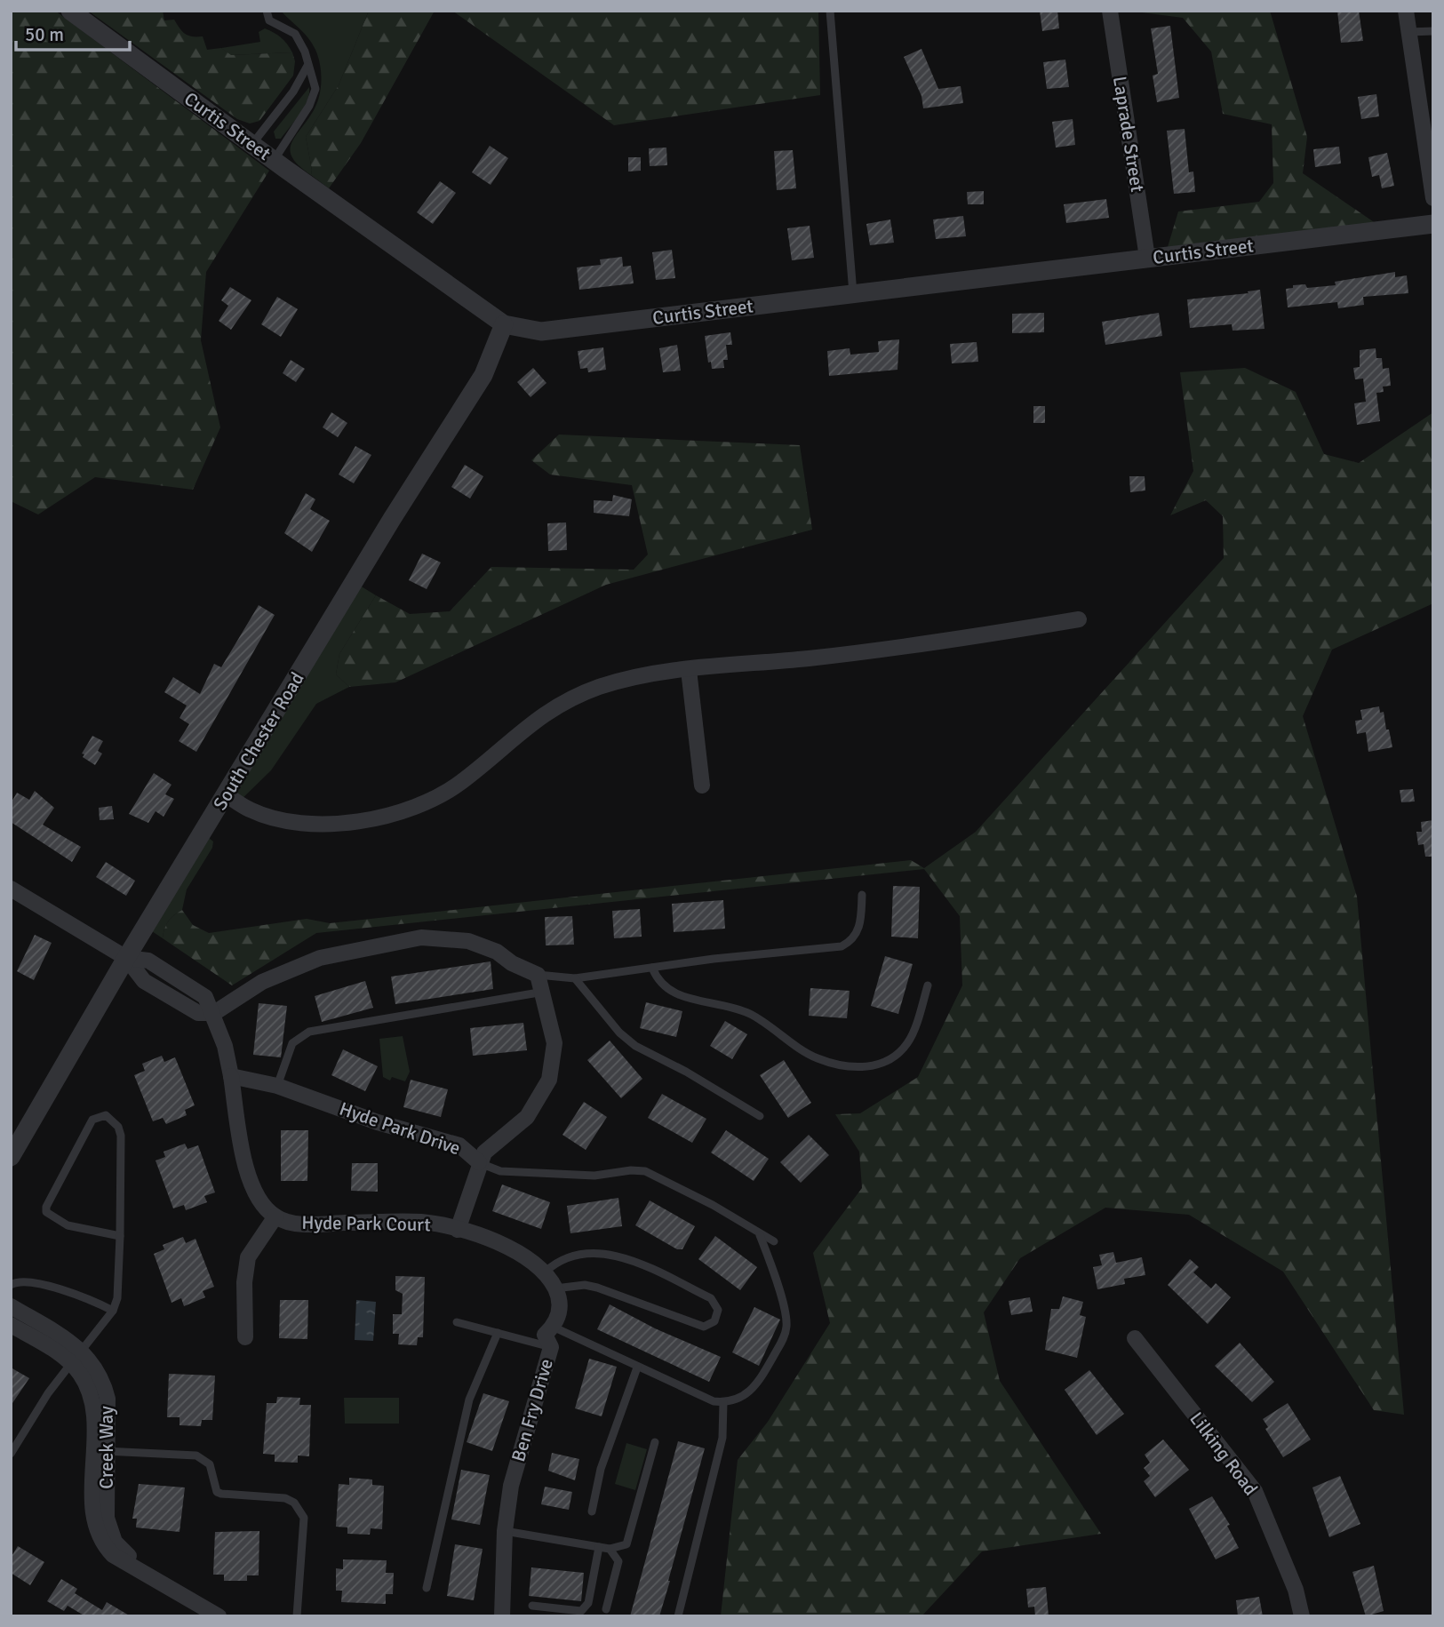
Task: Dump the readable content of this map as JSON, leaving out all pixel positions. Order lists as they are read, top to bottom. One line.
{"streets":{"street":["Curtis Street","Laprade Street","South Chester Road","Hyde Park Drive","Hyde Park Court","Ben Fry Drive","Creek Way","Lilking Road"]},"crossings":[["Curtis Street","Laprade Street"],["Curtis Street","South Chester Road"],["Hyde Park Drive","Hyde Park Court"],["Hyde Park Court","Ben Fry Drive"]],"scale_bar":"50 m"}
